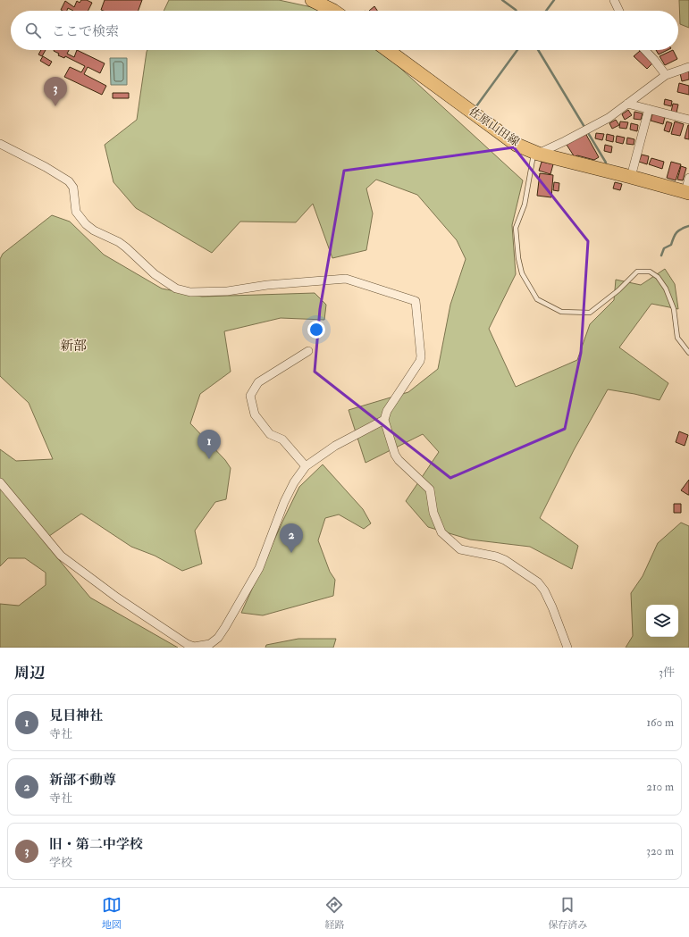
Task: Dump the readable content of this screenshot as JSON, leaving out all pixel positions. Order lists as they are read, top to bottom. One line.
{"streets":{"main road":["佐原山田線"]},"districts":["新部"],"page":{"search":"ここで検索","pins":["3","1","2"],"heading":["周辺","3件"],"list":[{"mark":"1","name":"見目神社","note":"寺社","value":"160 m"},{"mark":"2","name":"新部不動尊","note":"寺社","value":"210 m"},{"mark":"3","name":"旧・第二中学校","note":"学校","value":"320 m"}],"nav":["地図","経路","保存済み"]}}
